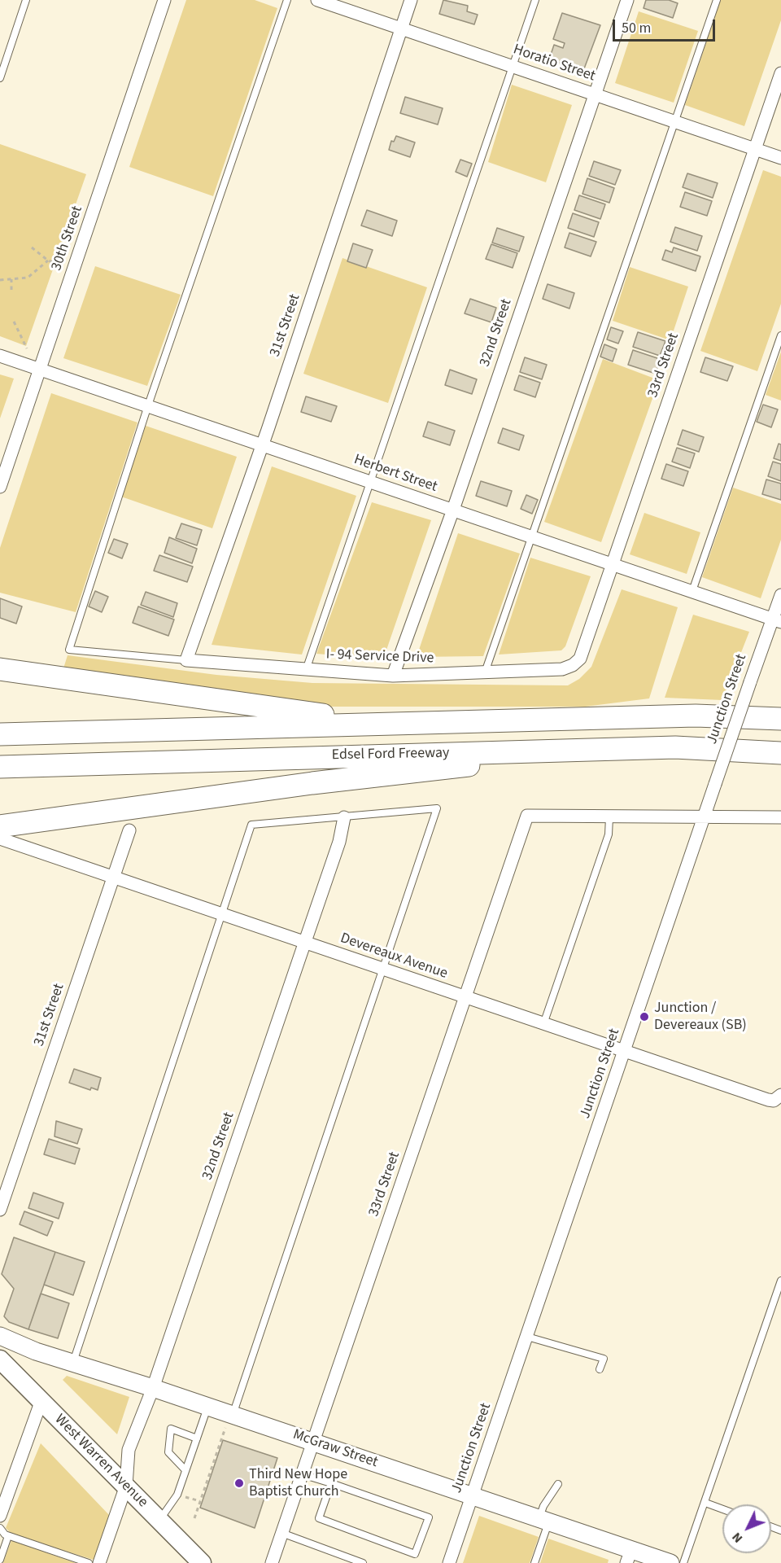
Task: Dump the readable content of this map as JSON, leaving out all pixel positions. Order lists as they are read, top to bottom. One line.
{"streets":{"highway":["Edsel Ford Freeway"],"main road":["West Warren Avenue"],"street":["Horatio Street","30th Street","31st Street","32nd Street","33rd Street","Herbert Street","I- 94 Service Drive","Junction Street","Devereaux Avenue","McGraw Street"]},"crossings":[["Horatio Street","31st Street"],["Horatio Street","32nd Street"],["Horatio Street","33rd Street"],["30th Street","Herbert Street"],["31st Street","Herbert Street"],["31st Street","I- 94 Service Drive"],["31st Street","Devereaux Avenue"],["32nd Street","Herbert Street"],["32nd Street","I- 94 Service Drive"],["32nd Street","Devereaux Avenue"],["32nd Street","McGraw Street"],["32nd Street","West Warren Avenue"],["33rd Street","Herbert Street"],["33rd Street","I- 94 Service Drive"],["33rd Street","Devereaux Avenue"],["33rd Street","McGraw Street"],["Herbert Street","Junction Street"],["Junction Street","Devereaux Avenue"],["Junction Street","McGraw Street"]],"places":["Junction / Devereaux (SB)","Third New Hope Baptist Church"],"scale_bar":"50 m","north":"bottom left"}
